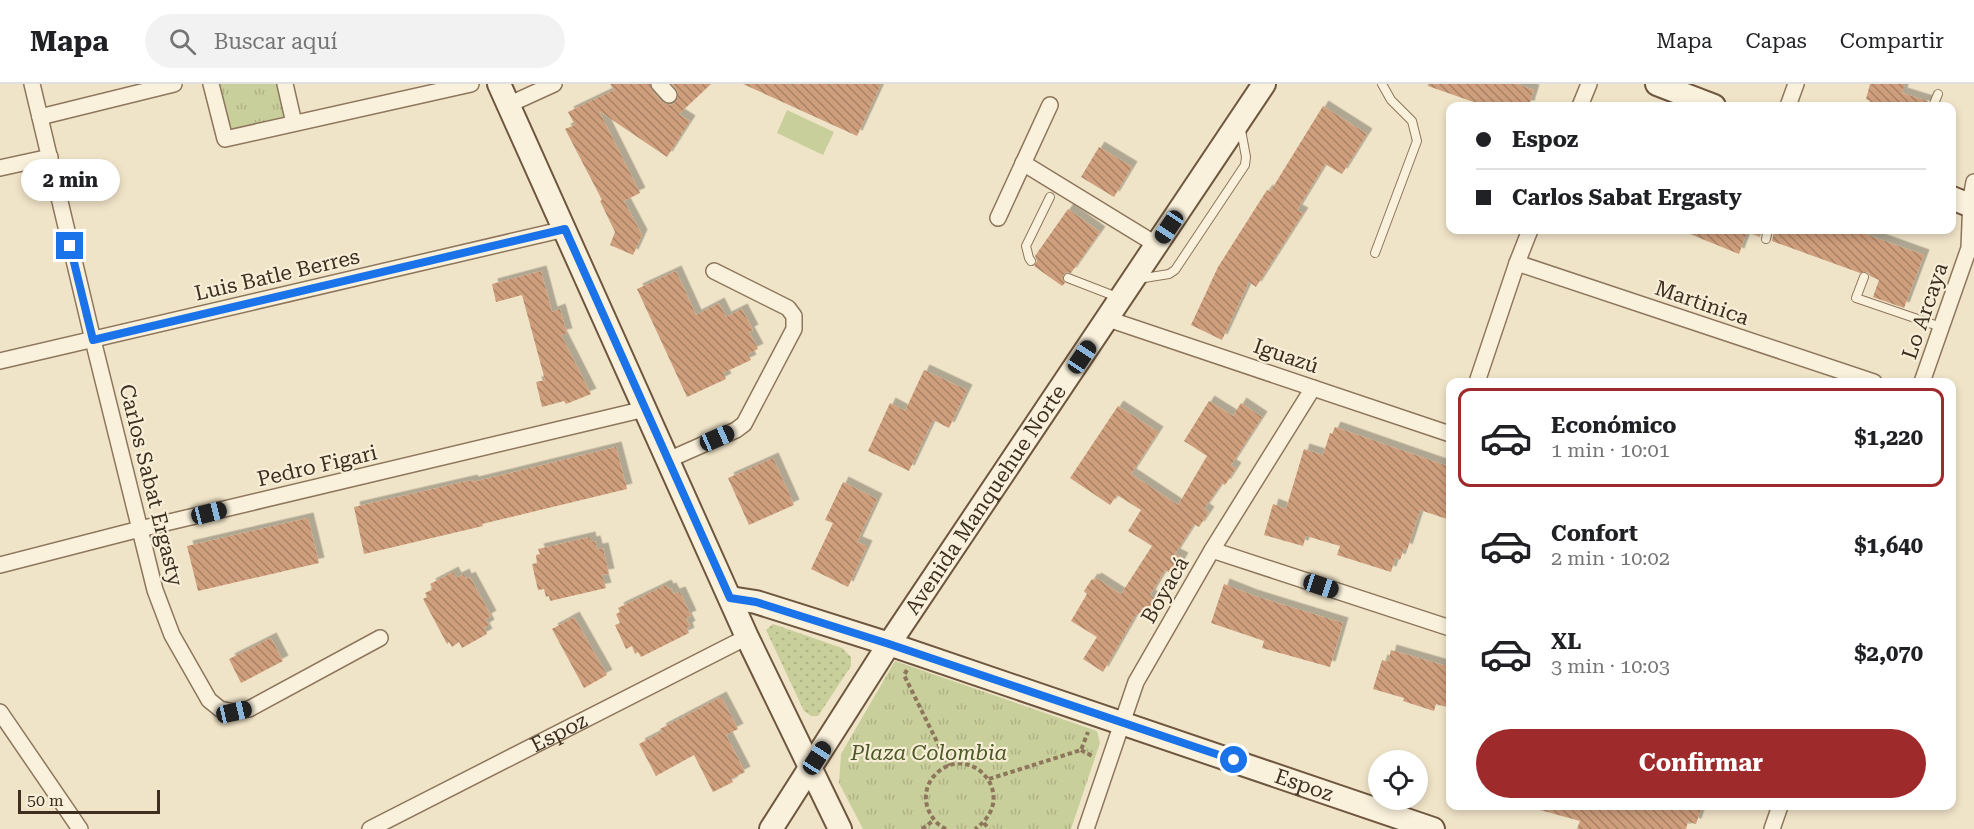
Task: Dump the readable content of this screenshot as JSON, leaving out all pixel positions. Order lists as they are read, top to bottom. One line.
{"streets":{"street":["Luis Batle Berres","Martinica","Lo Arcaya","Iguazú","Pedro Figari","Carlos Sabat Ergasty","Avenida Manquehue Norte","Boyacá","Espoz"]},"crossings":[["Luis Batle Berres","Carlos Sabat Ergasty"],["Iguazú","Avenida Manquehue Norte"],["Iguazú","Boyacá"],["Pedro Figari","Carlos Sabat Ergasty"],["Avenida Manquehue Norte","Espoz"],["Boyacá","Espoz"]],"parks":["Plaza Colombia"],"scale_bar":"50 m","page":{"header":"Mapa","search":"Buscar aquí","nav":["Mapa","Capas","Compartir"],"banner":["Espoz","Carlos Sabat Ergasty"],"bubble":"2 min","list":[{"name":"Económico","note":"1 min · 10:01","value":"$1,220"},{"name":"Confort","note":"2 min · 10:02","value":"$1,640"},{"name":"XL","note":"3 min · 10:03","value":"$2,070"}],"buttons":"Confirmar","scale":"50 m"}}
